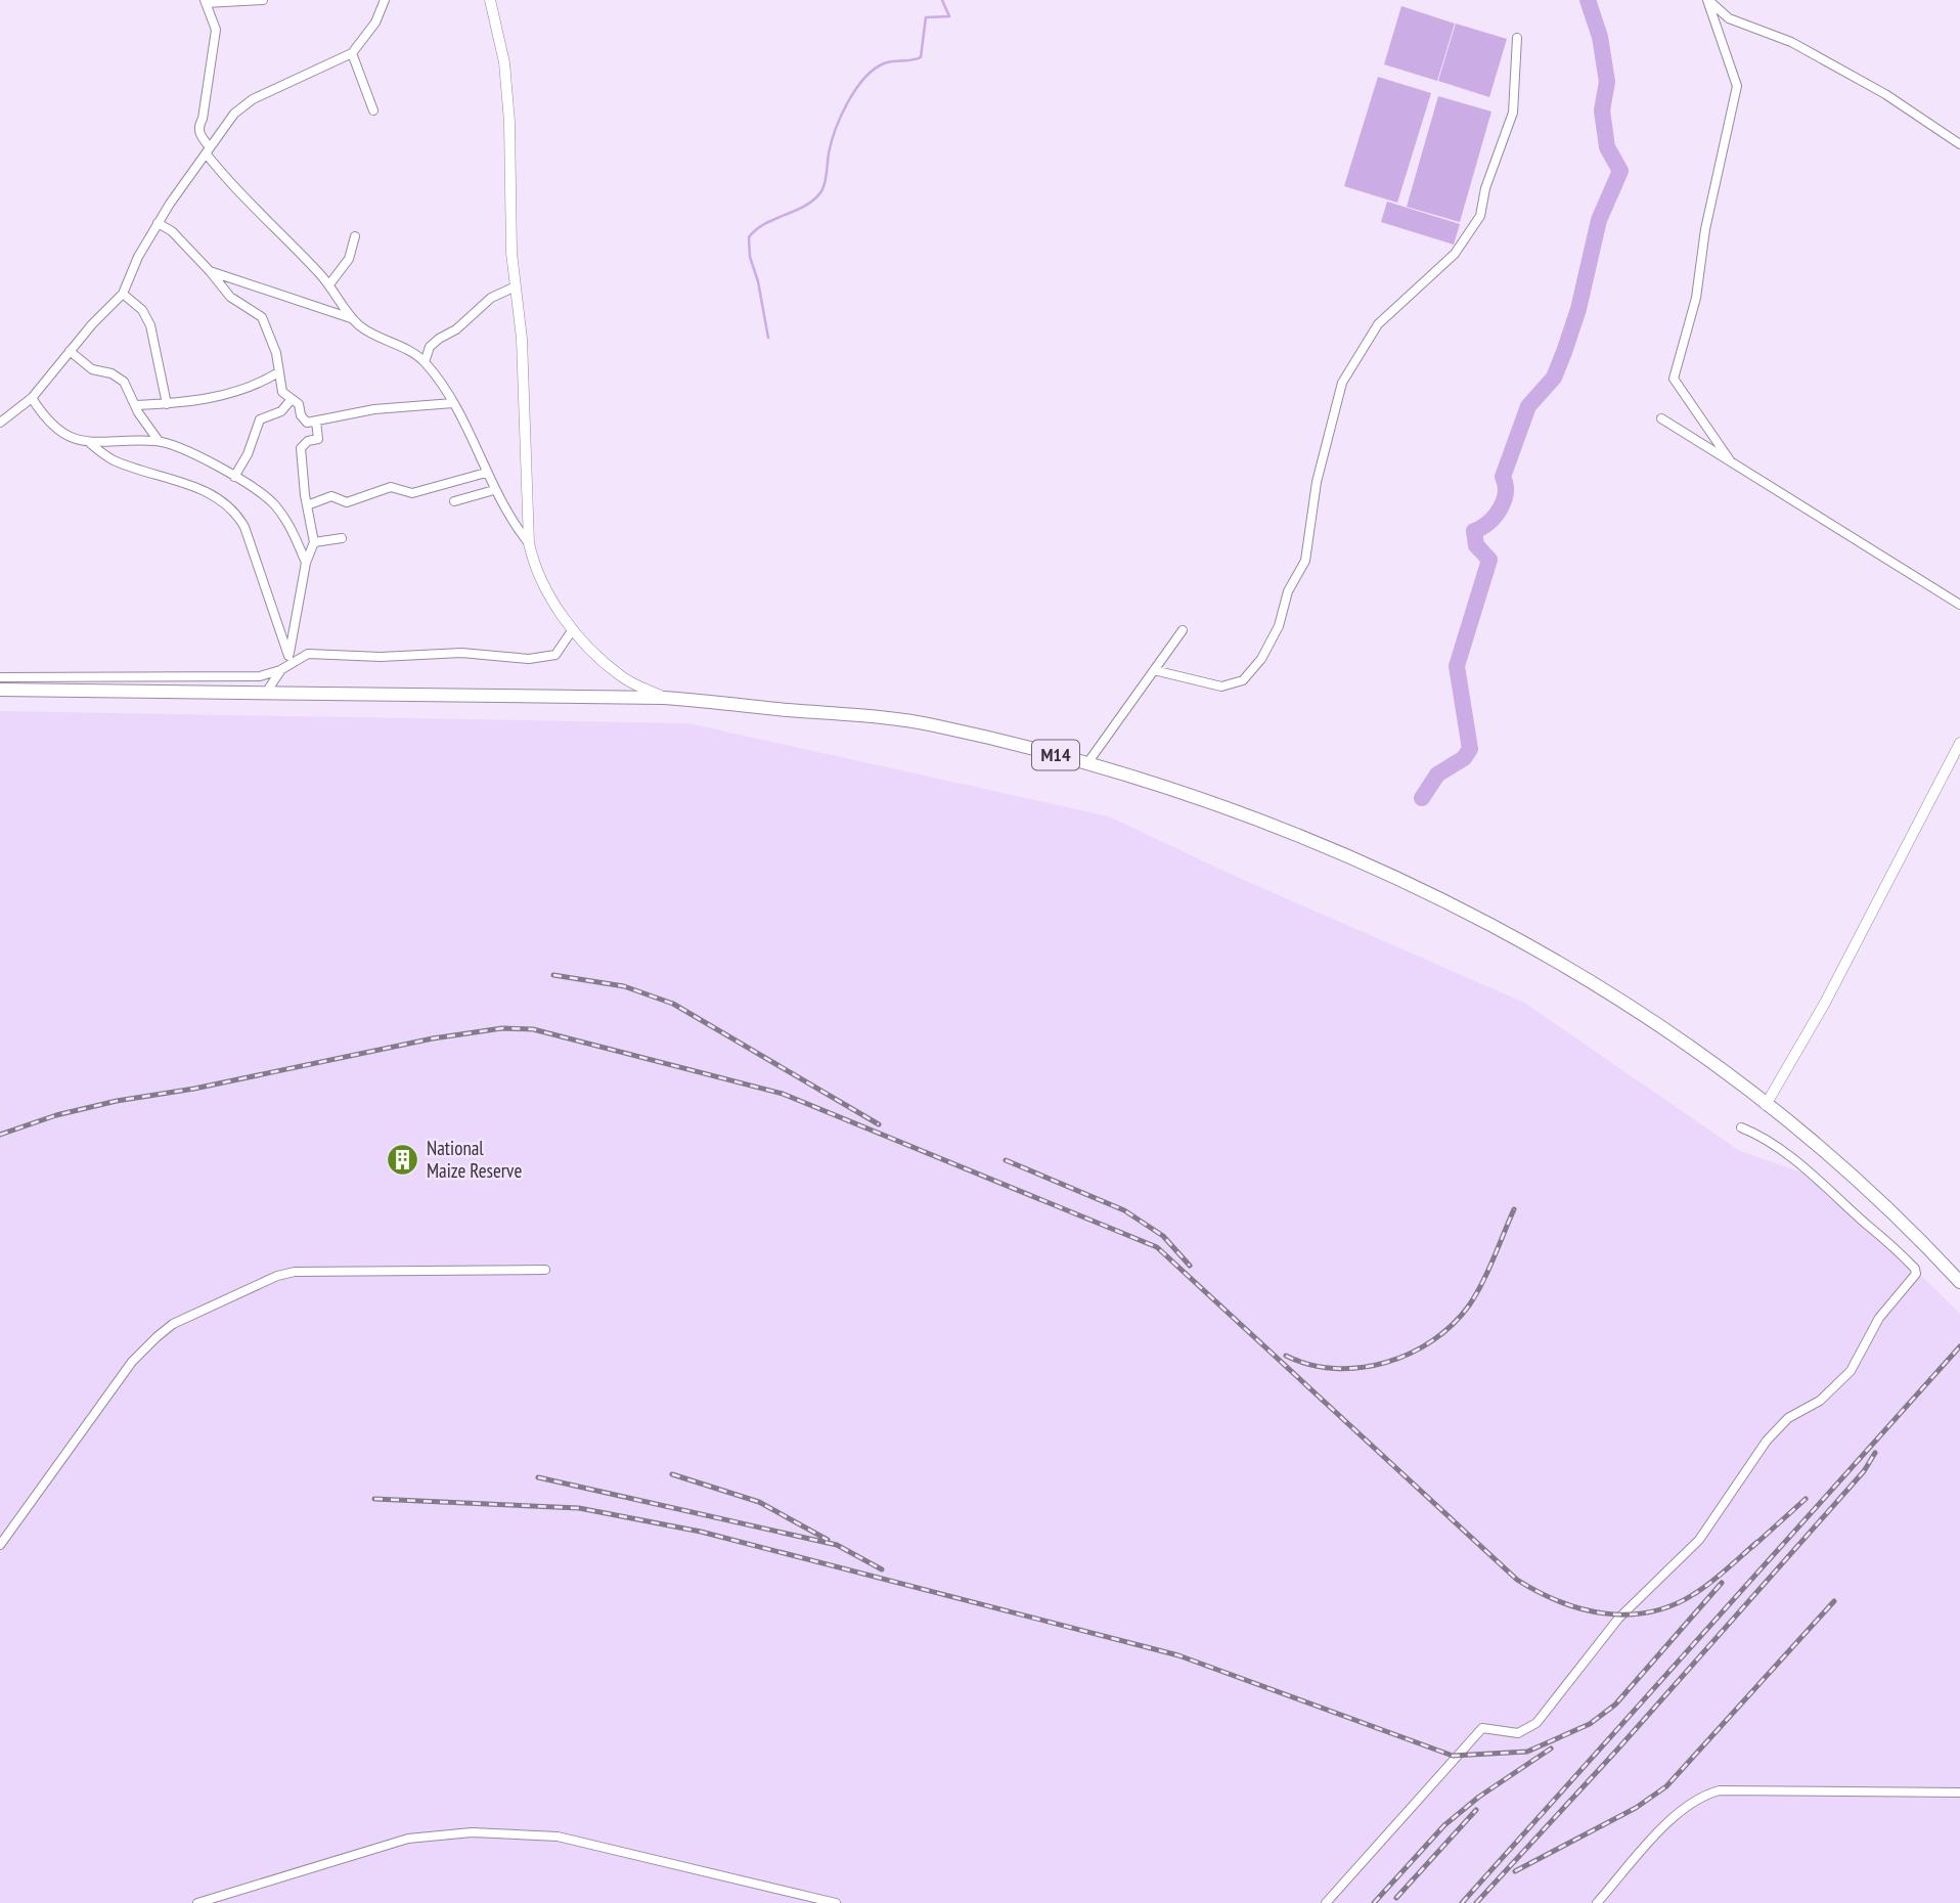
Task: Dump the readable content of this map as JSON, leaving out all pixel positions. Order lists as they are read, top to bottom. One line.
{"streets":{"highway":["M14"]},"places":{"building":["National Maize Reserve"]}}
